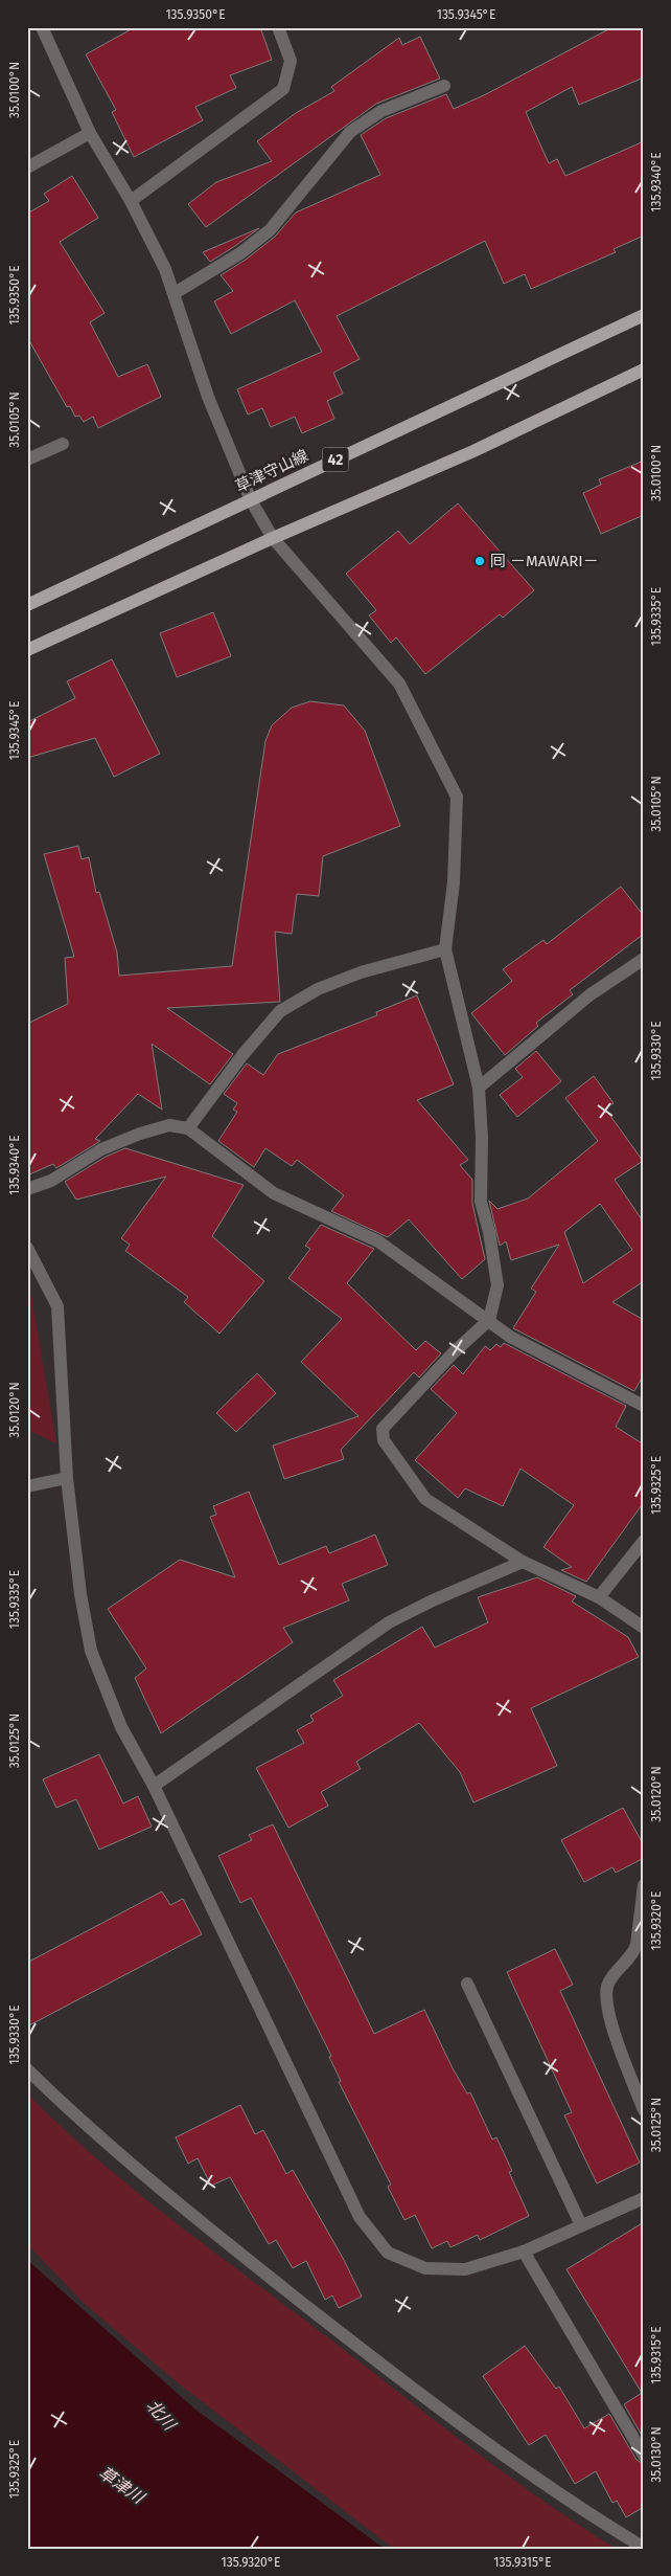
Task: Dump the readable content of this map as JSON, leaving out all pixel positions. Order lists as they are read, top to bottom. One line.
{"streets":{"main road":["42","草津守山線"]},"water":["北川","草津川"],"places":["囘 －MAWARI－"],"coordinates":["135.9350°E","135.9345°E","35.0100°N","135.9340°E","35.0105°N","135.9335°E","135.9330°E","35.0120°N","135.9325°E","35.0125°N","135.9320°E","135.9315°E","35.0130°N"]}
